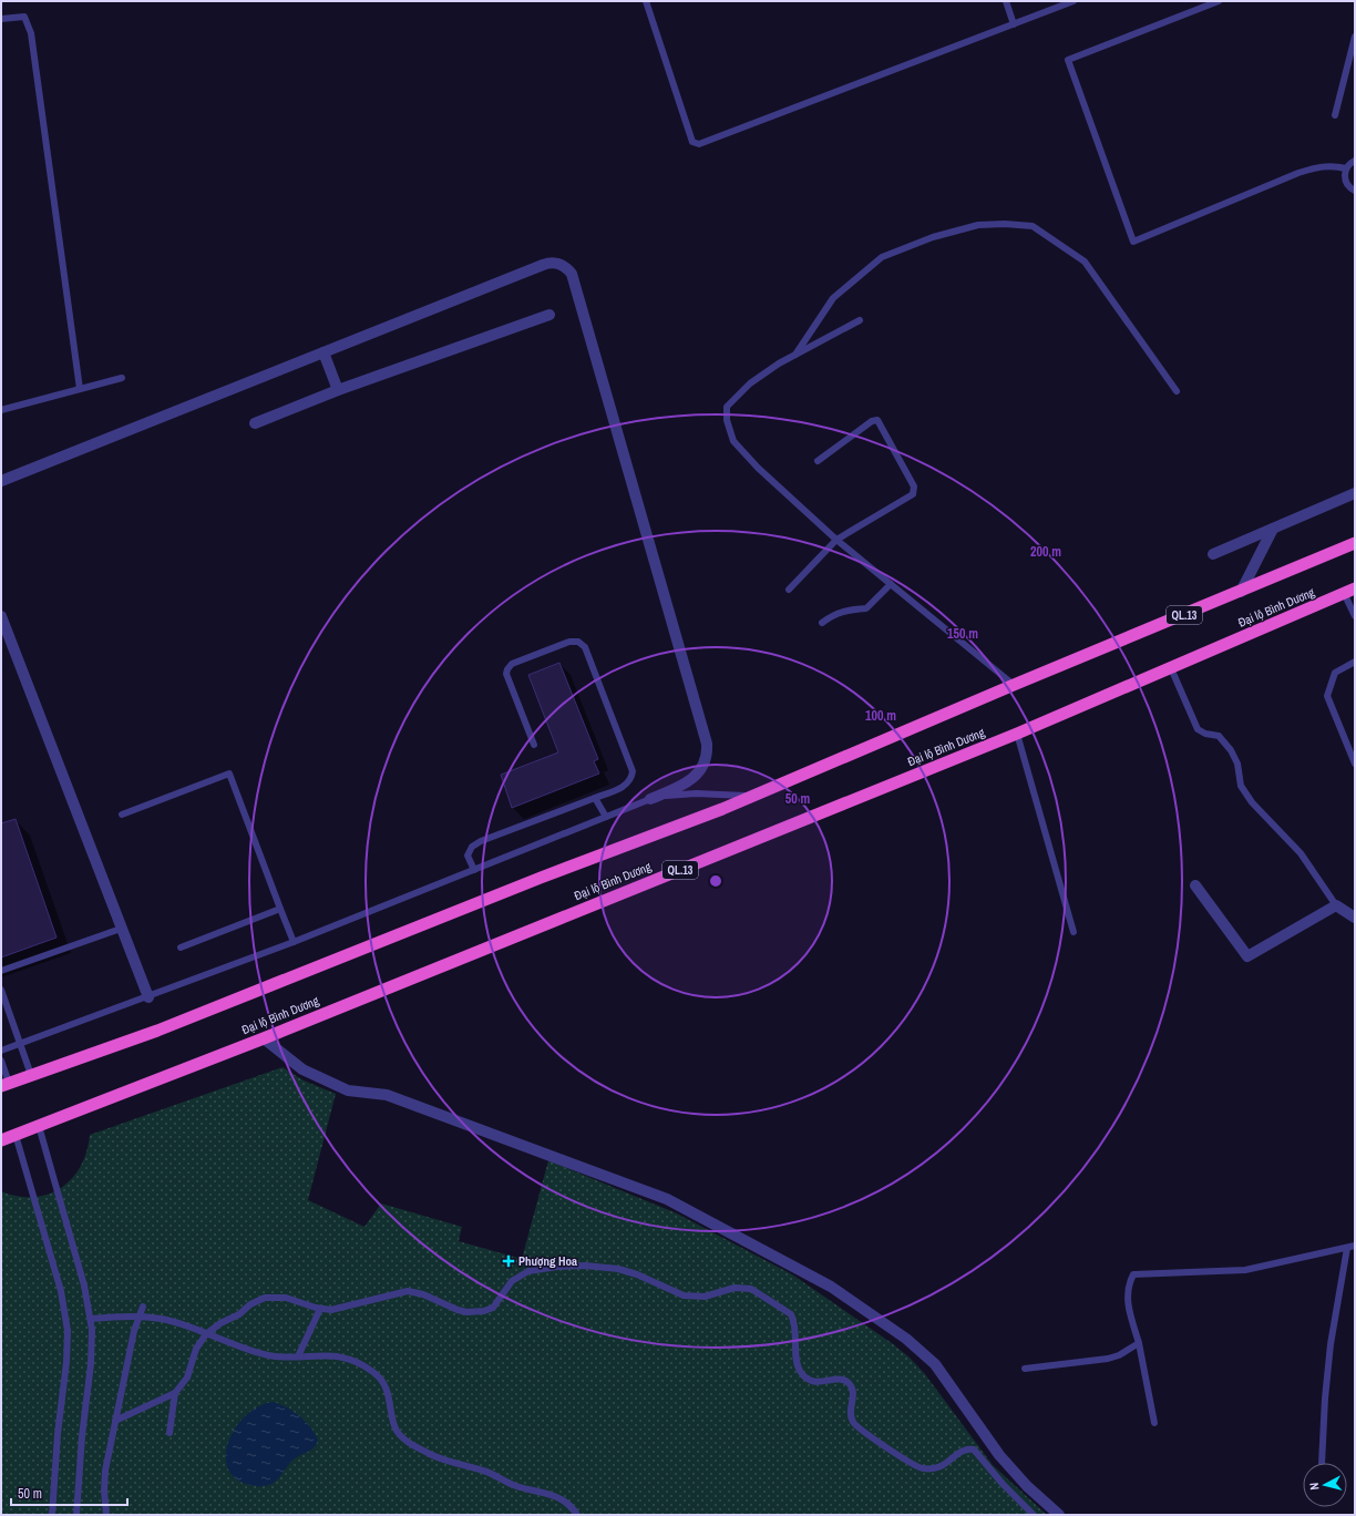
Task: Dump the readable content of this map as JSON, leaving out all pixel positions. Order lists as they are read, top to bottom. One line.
{"streets":{"highway":["Đại lộ Bình Dương","QL.13"]},"places":{"health":["Phượng Hoa"]},"scale_bar":"50 m","north":"left","rings":["200 m","150 m","100 m","50 m"]}
